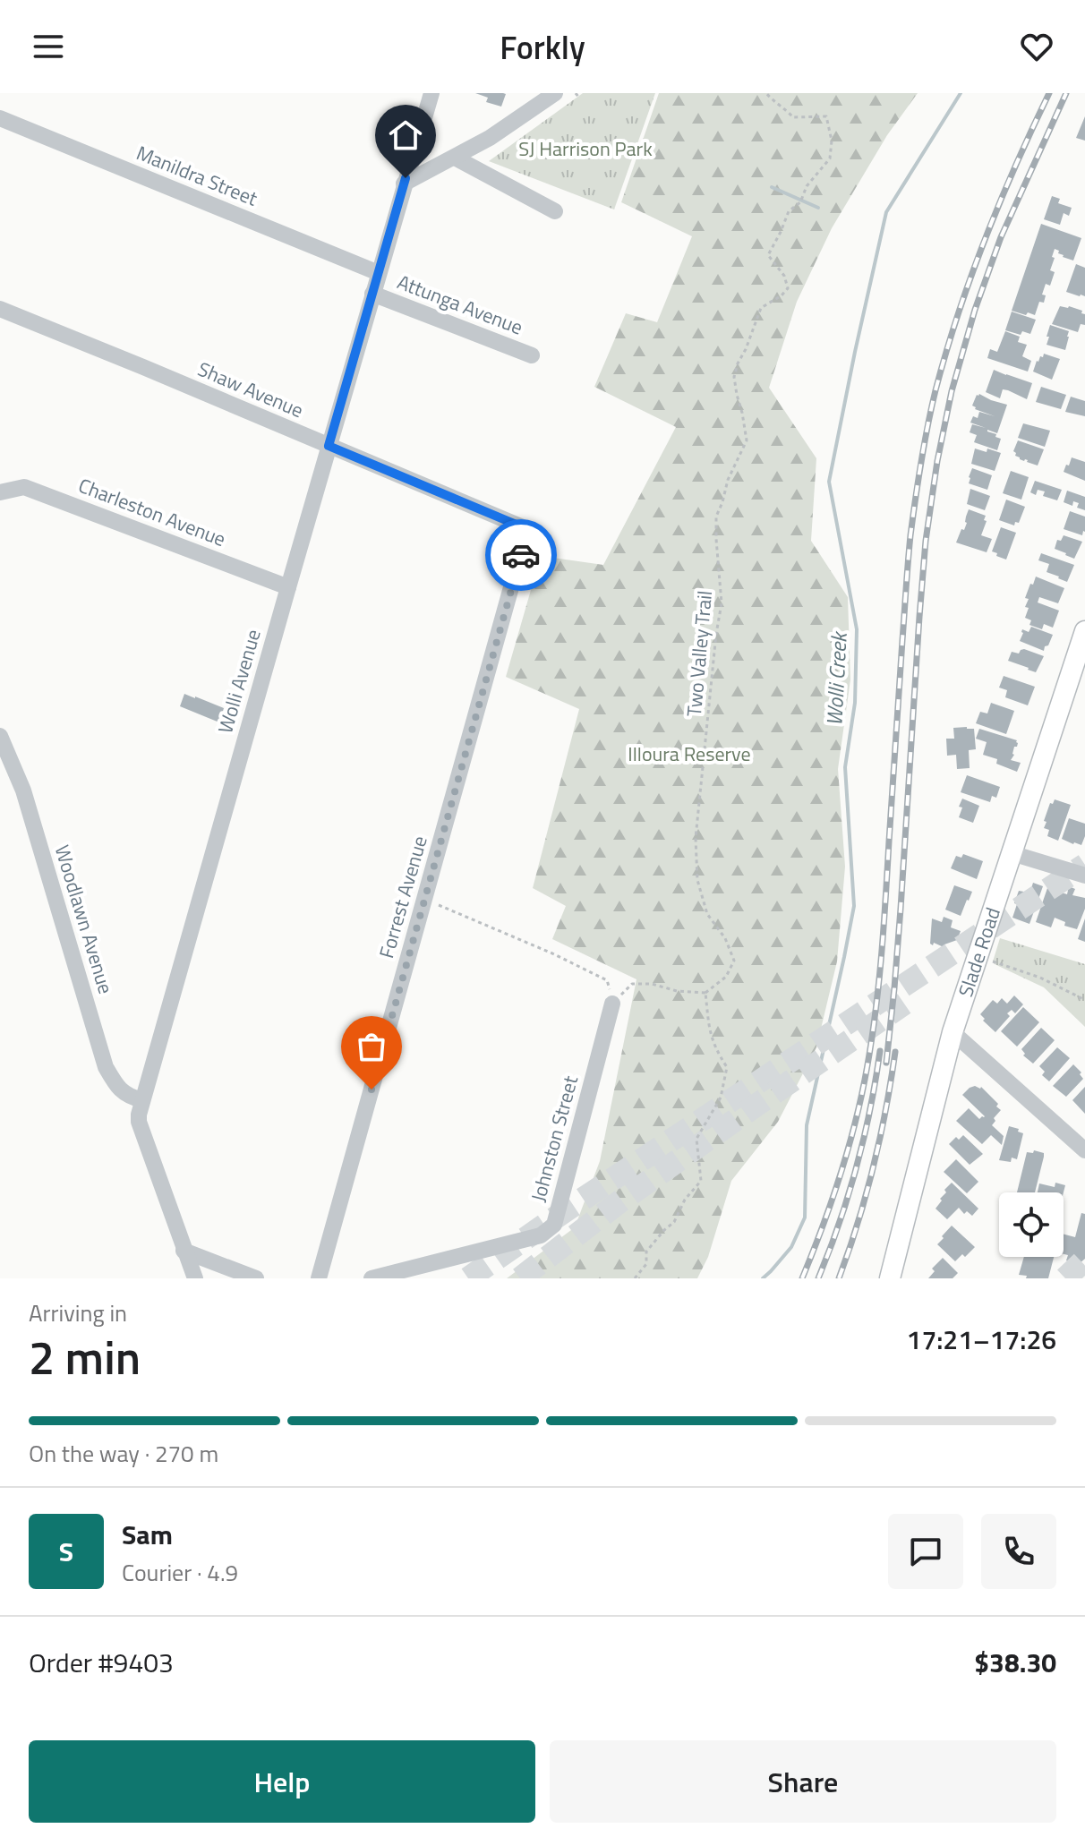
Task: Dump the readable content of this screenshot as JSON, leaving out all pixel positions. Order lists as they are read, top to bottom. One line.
{"streets":{"main road":["Slade Road"],"street":["Manildra Street","Attunga Avenue","Shaw Avenue","Charleston Avenue","Wolli Avenue","Forrest Avenue","Woodlawn Avenue","Johnston Street"],"path":["Two Valley Trail"]},"crossings":[["Manildra Street","Wolli Avenue"],["Attunga Avenue","Wolli Avenue"],["Shaw Avenue","Wolli Avenue"],["Shaw Avenue","Forrest Avenue"],["Charleston Avenue","Wolli Avenue"],["Wolli Avenue","Woodlawn Avenue"]],"water":["Wolli Creek"],"parks":["SJ Harrison Park","Illoura Reserve"],"page":{"header":"Forkly","heading":["2 min","Arriving in","17:21–17:26"],"panel":["Sam","Courier · 4.9","Order #9403","$38.30"],"bar":"On the way · 270 m","round":"S","buttons":["Help","Share"]}}
